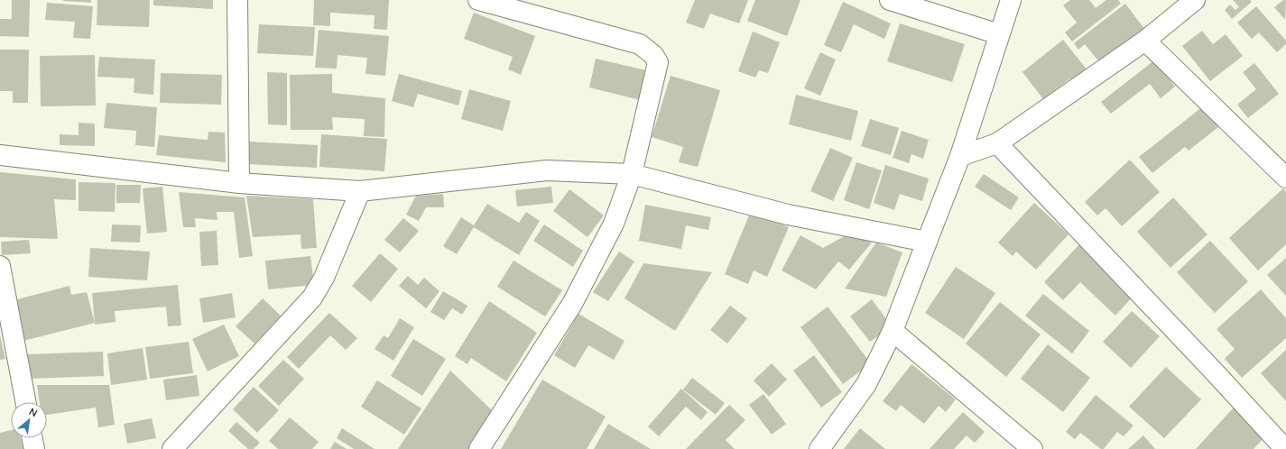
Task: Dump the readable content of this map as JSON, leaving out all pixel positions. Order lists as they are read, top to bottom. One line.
{"north":"top right"}
